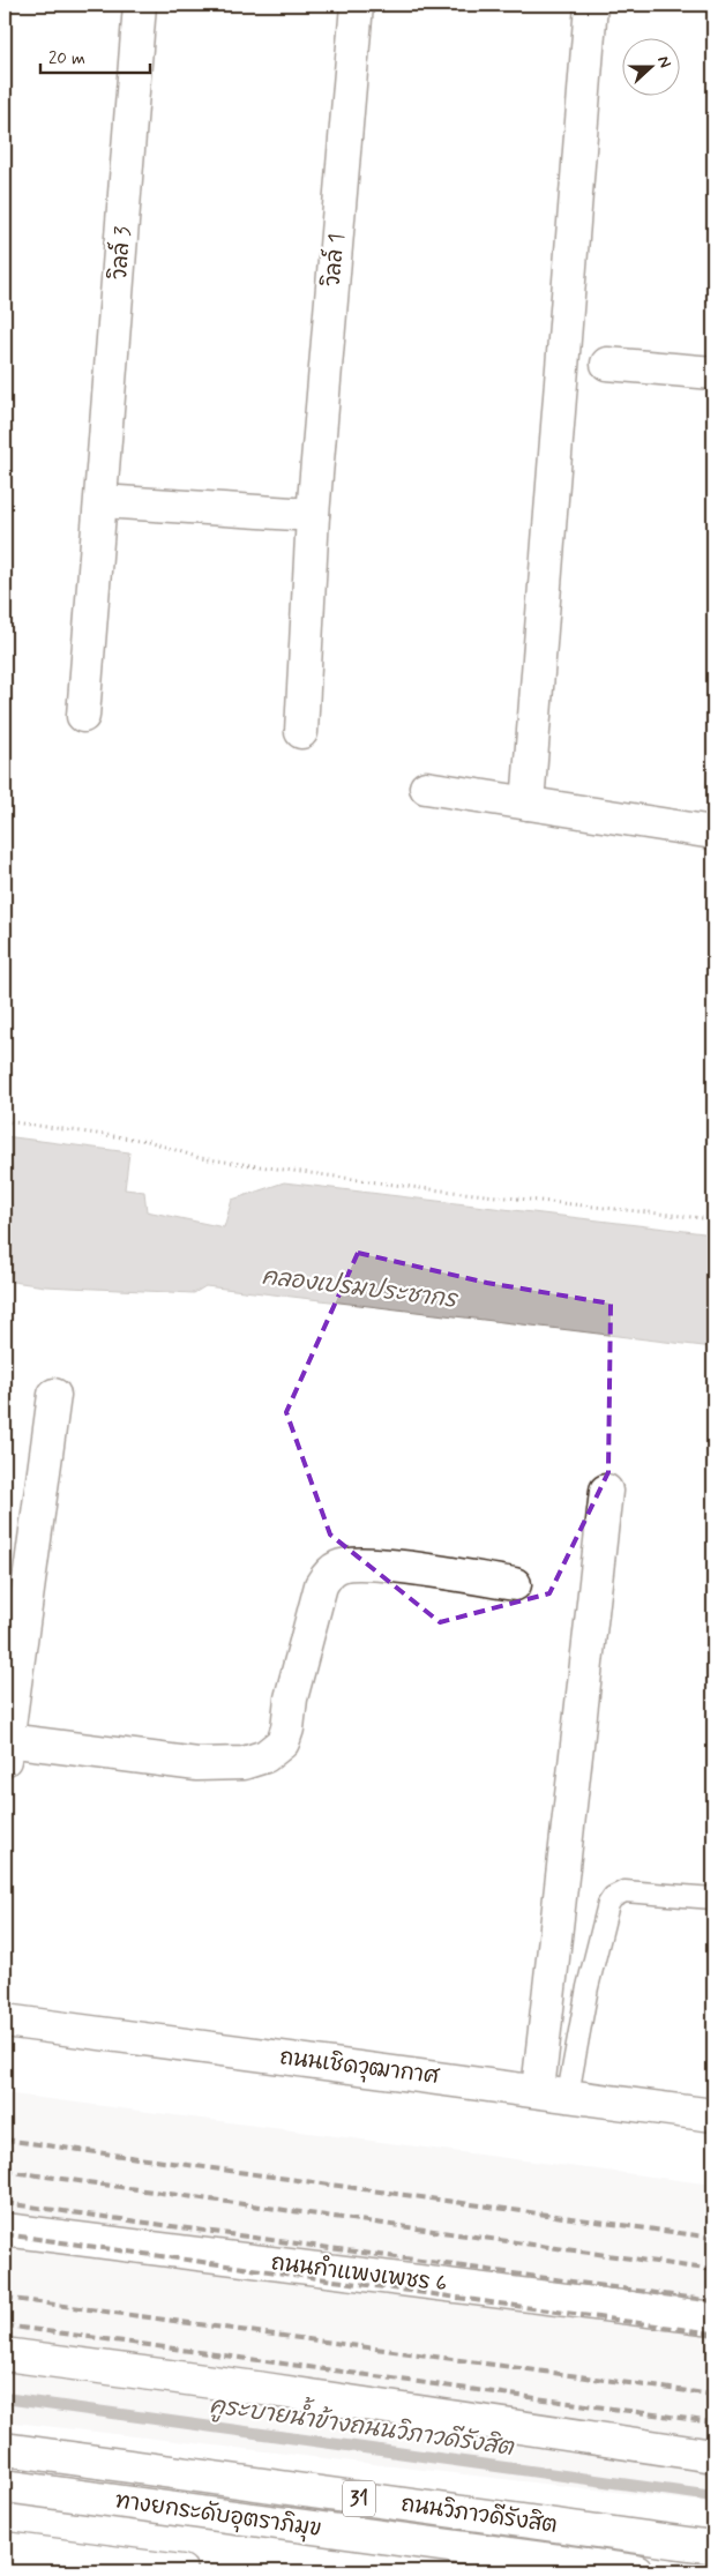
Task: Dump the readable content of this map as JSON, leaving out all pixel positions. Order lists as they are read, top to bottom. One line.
{"streets":{"main road":["วิลล์ 3","วิลล์ 1","ถนนเชิดวุฒากาศ","ถนนกำแพงเพชร 6","31","ทางยกระดับอุตราภิมุข","ถนนวิภาวดีรังสิต"]},"water":["คลองเปรมประชากร","คูระบายน้ำข้างถนนวิภาวดีรังสิต"],"scale_bar":"20 m","north":"right"}
